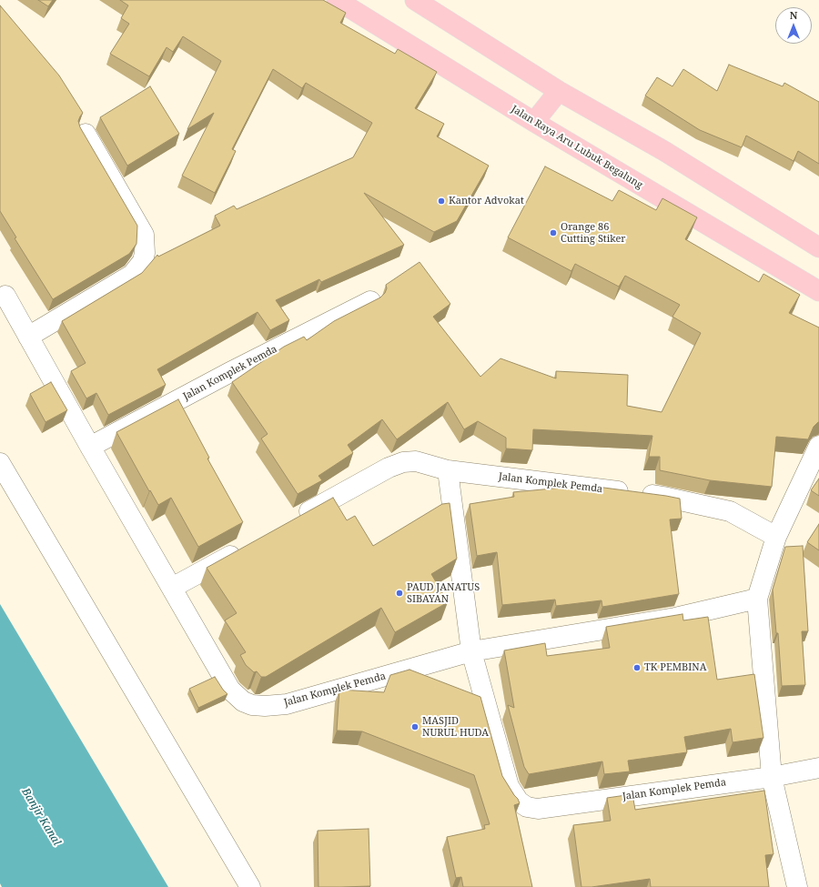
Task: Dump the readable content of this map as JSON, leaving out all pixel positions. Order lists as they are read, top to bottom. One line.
{"streets":{"main road":["Jalan Raya Aru Lubuk Begalung"],"street":["Jalan Komplek Pemda"]},"water":["Banjir Kanal"],"places":["Kantor Advokat","Orange 86 Cutting Stiker","PAUD JANATUS SIBAYAN","TK PEMBINA","MASJID NURUL HUDA"],"north":"top"}
